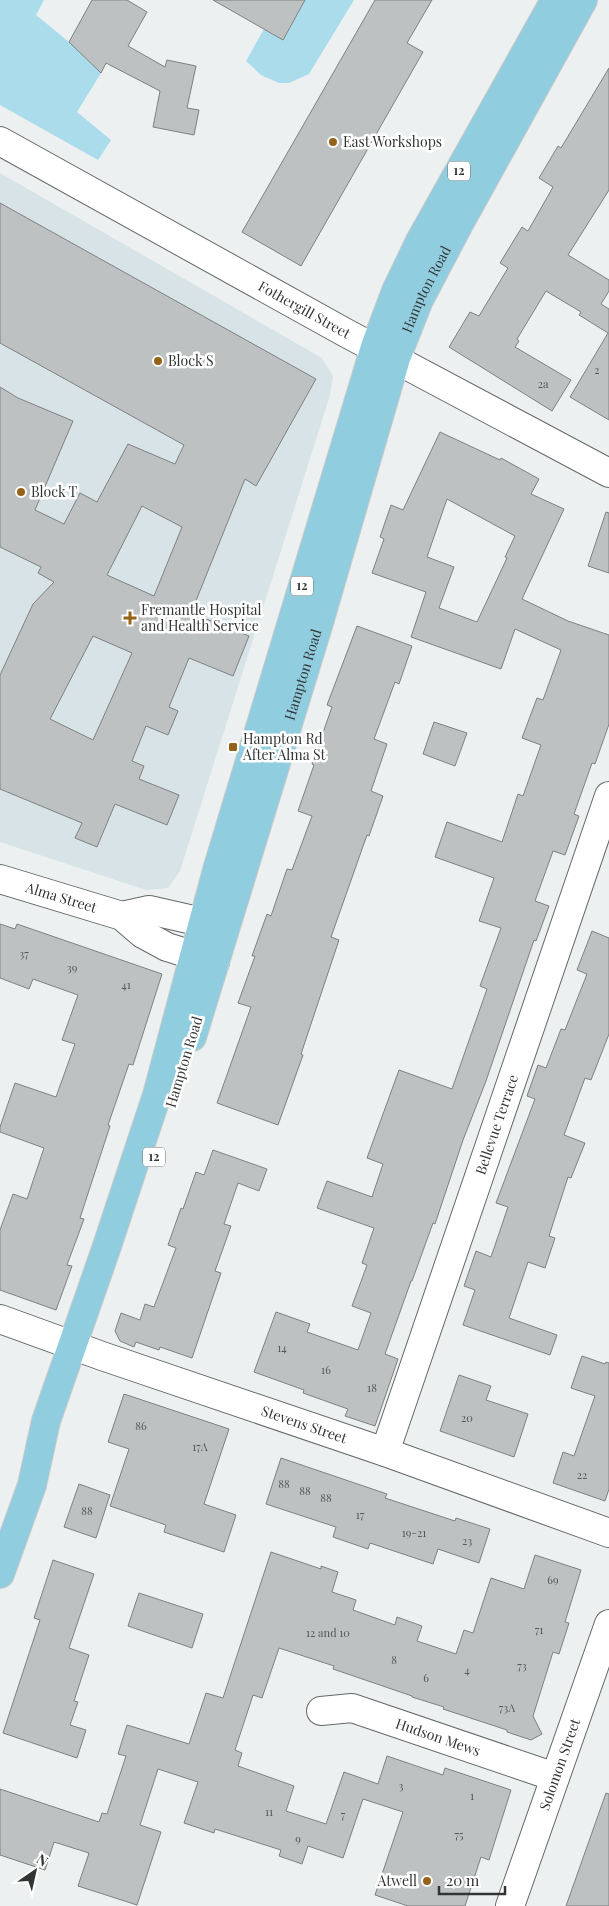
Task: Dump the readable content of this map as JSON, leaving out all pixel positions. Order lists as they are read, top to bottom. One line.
{"streets":{"main road":["12","Hampton Road"],"street":["Fothergill Street","Alma Street","Bellevue Terrace","Stevens Street","Hudson Mews","Solomon Street"]},"crossings":[["Hampton Road","Fothergill Street"],["Hampton Road","Alma Street"],["Hampton Road","Stevens Street"],["Bellevue Terrace","Stevens Street"],["Hudson Mews","Solomon Street"]],"places":{"other":["East Workshops","Block S","Block T","Atwell"],"health":["Fremantle Hospital and Health Service"],"transit":["Hampton Rd After Alma St"]},"house_numbers":["2","2a","37","39","41","14","16","18","20","86","17A","22","88","88","88","88","17","19-21","23","69","71","12 and 10","8","73","4","6","73A","3","1","11","7","75","9"],"scale_bar":"20 m","north":"top right"}
